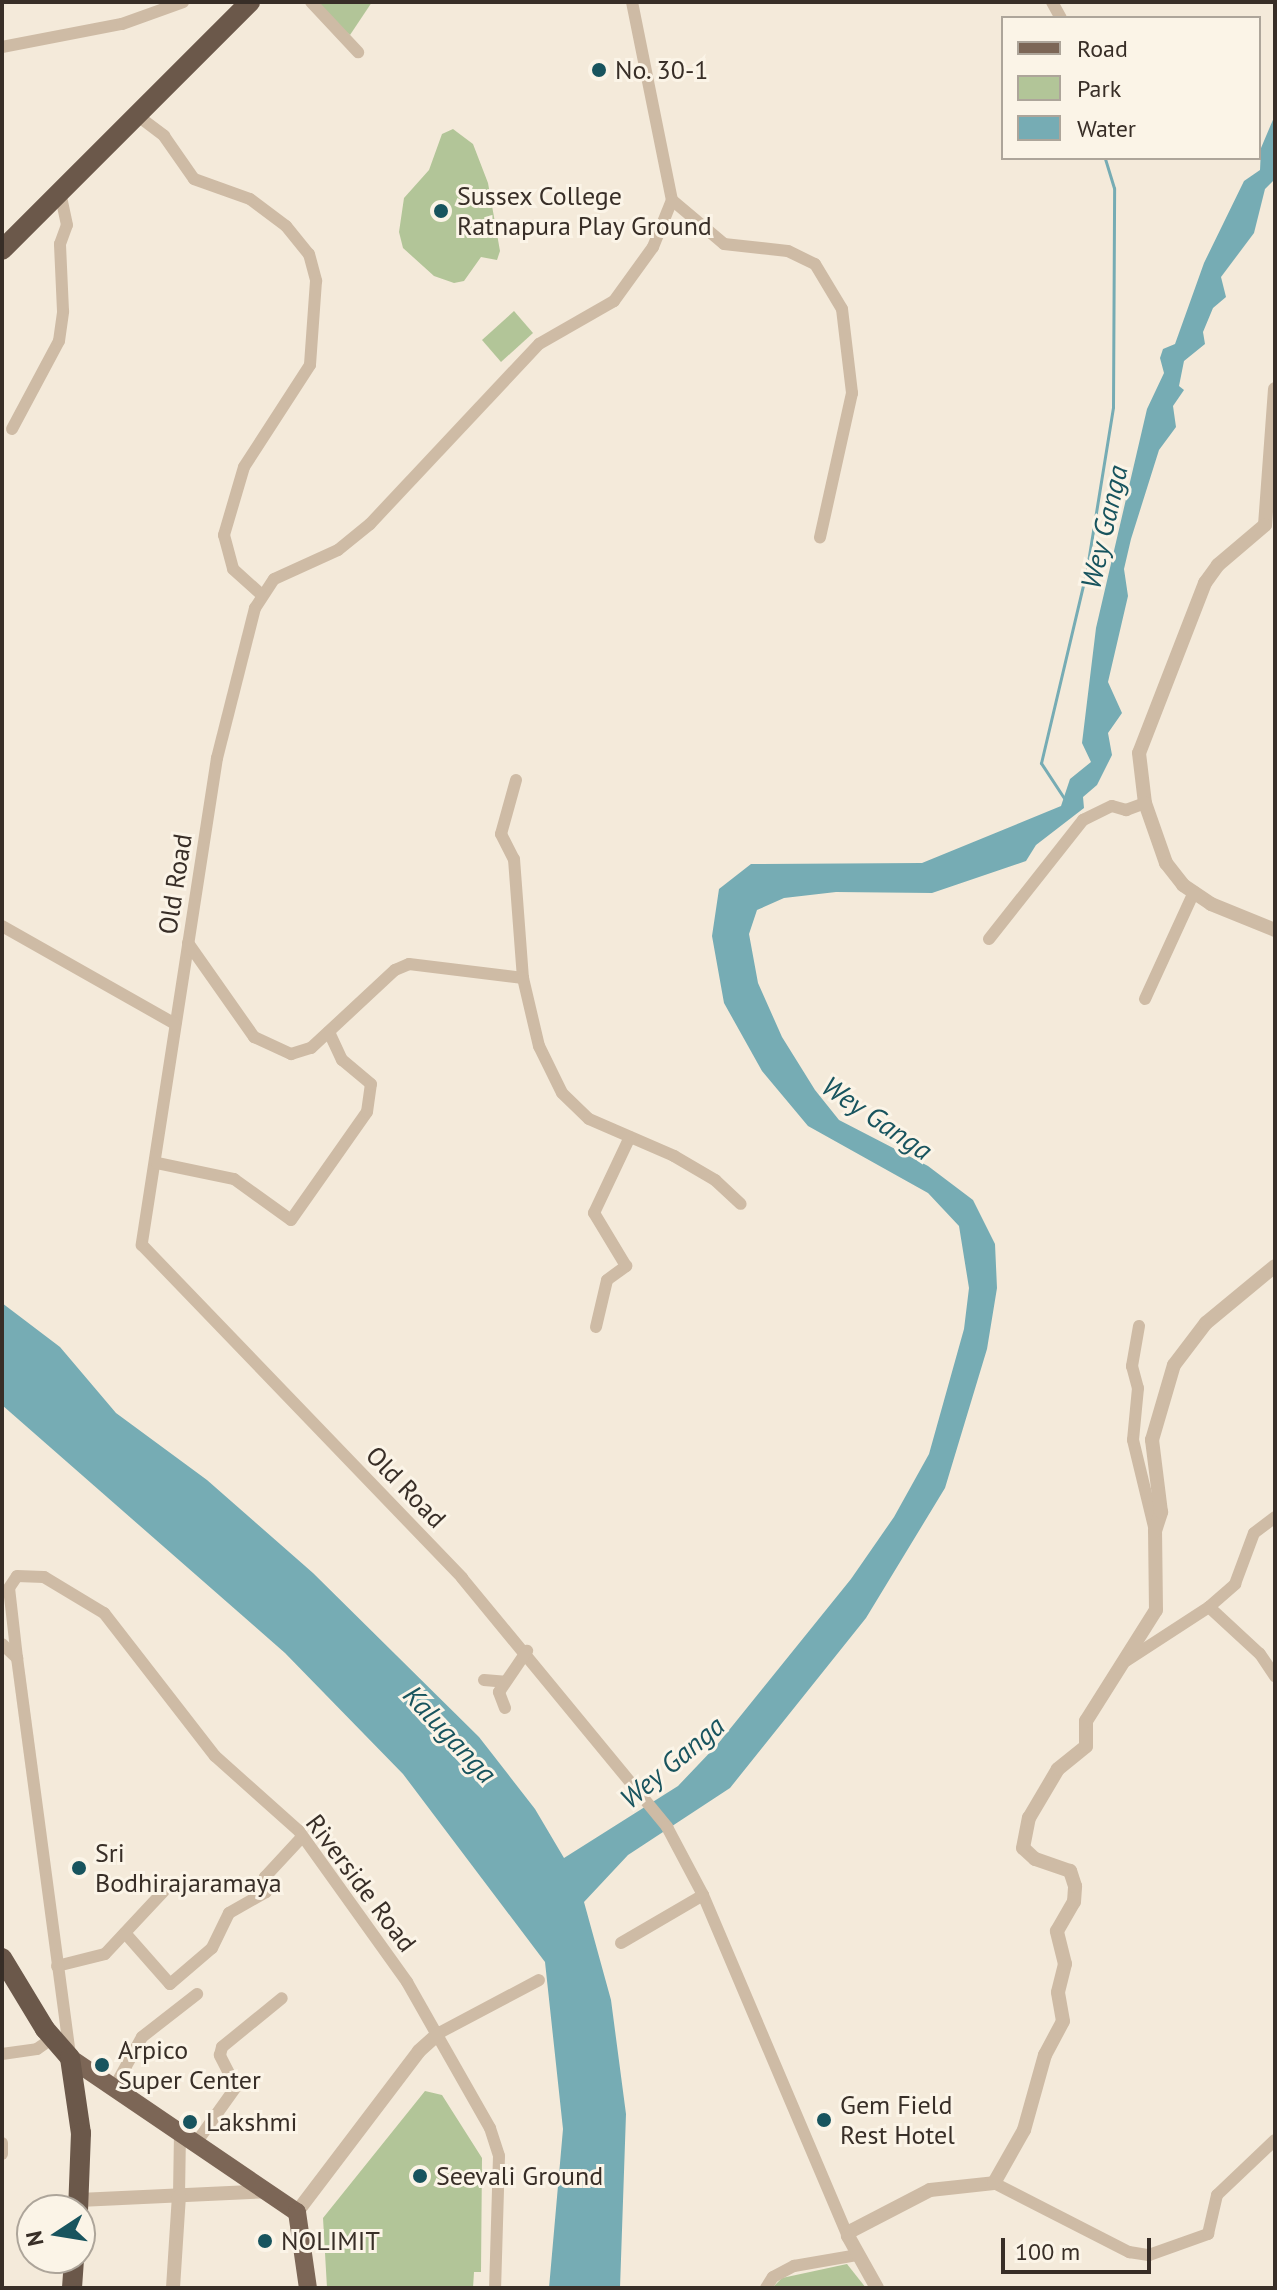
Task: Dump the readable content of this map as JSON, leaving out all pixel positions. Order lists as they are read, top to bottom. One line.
{"streets":{"street":["Old Road","Riverside Road"]},"water":["Wey Ganga","Kaluganga"],"places":["No. 30-1","Sussex College Ratnapura Play Ground","Sri Bodhirajaramaya","Arpico Super Center","Gem Field Rest Hotel","Lakshmi","Seevali Ground","NOLIMIT"],"legend":["Road","Park","Water"],"scale_bar":"100 m","north":"left"}
